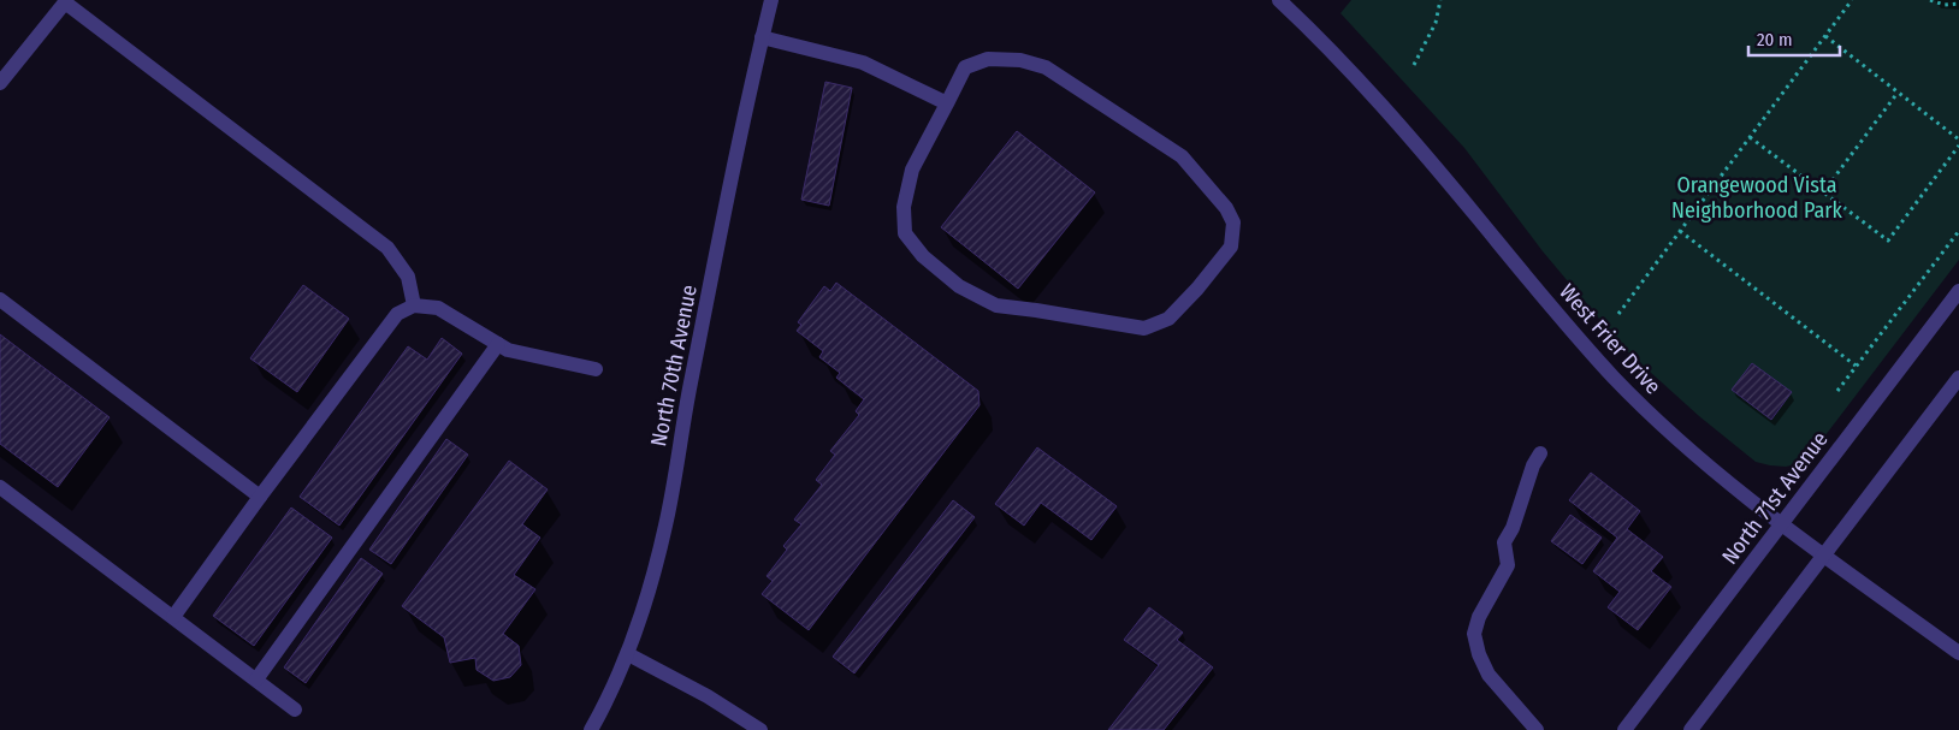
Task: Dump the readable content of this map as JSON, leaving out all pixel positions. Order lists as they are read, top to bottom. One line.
{"streets":{"street":["West Frier Drive","North 70th Avenue","North 71st Avenue"]},"crossings":[["West Frier Drive","North 71st Avenue"]],"parks":["Orangewood Vista Neighborhood Park"],"scale_bar":"20 m"}
